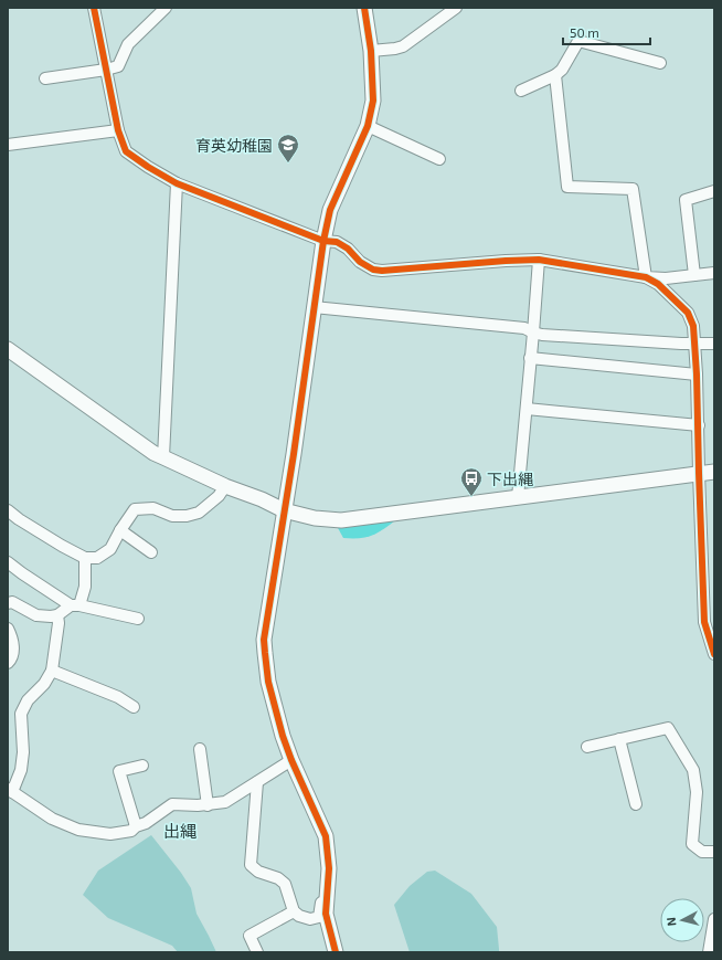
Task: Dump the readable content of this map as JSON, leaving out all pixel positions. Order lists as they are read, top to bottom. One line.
{"districts":["出縄"],"places":{"school or university":["育英幼稚園"],"bus stop":["下出縄"]},"scale_bar":"50 m","north":"left"}
